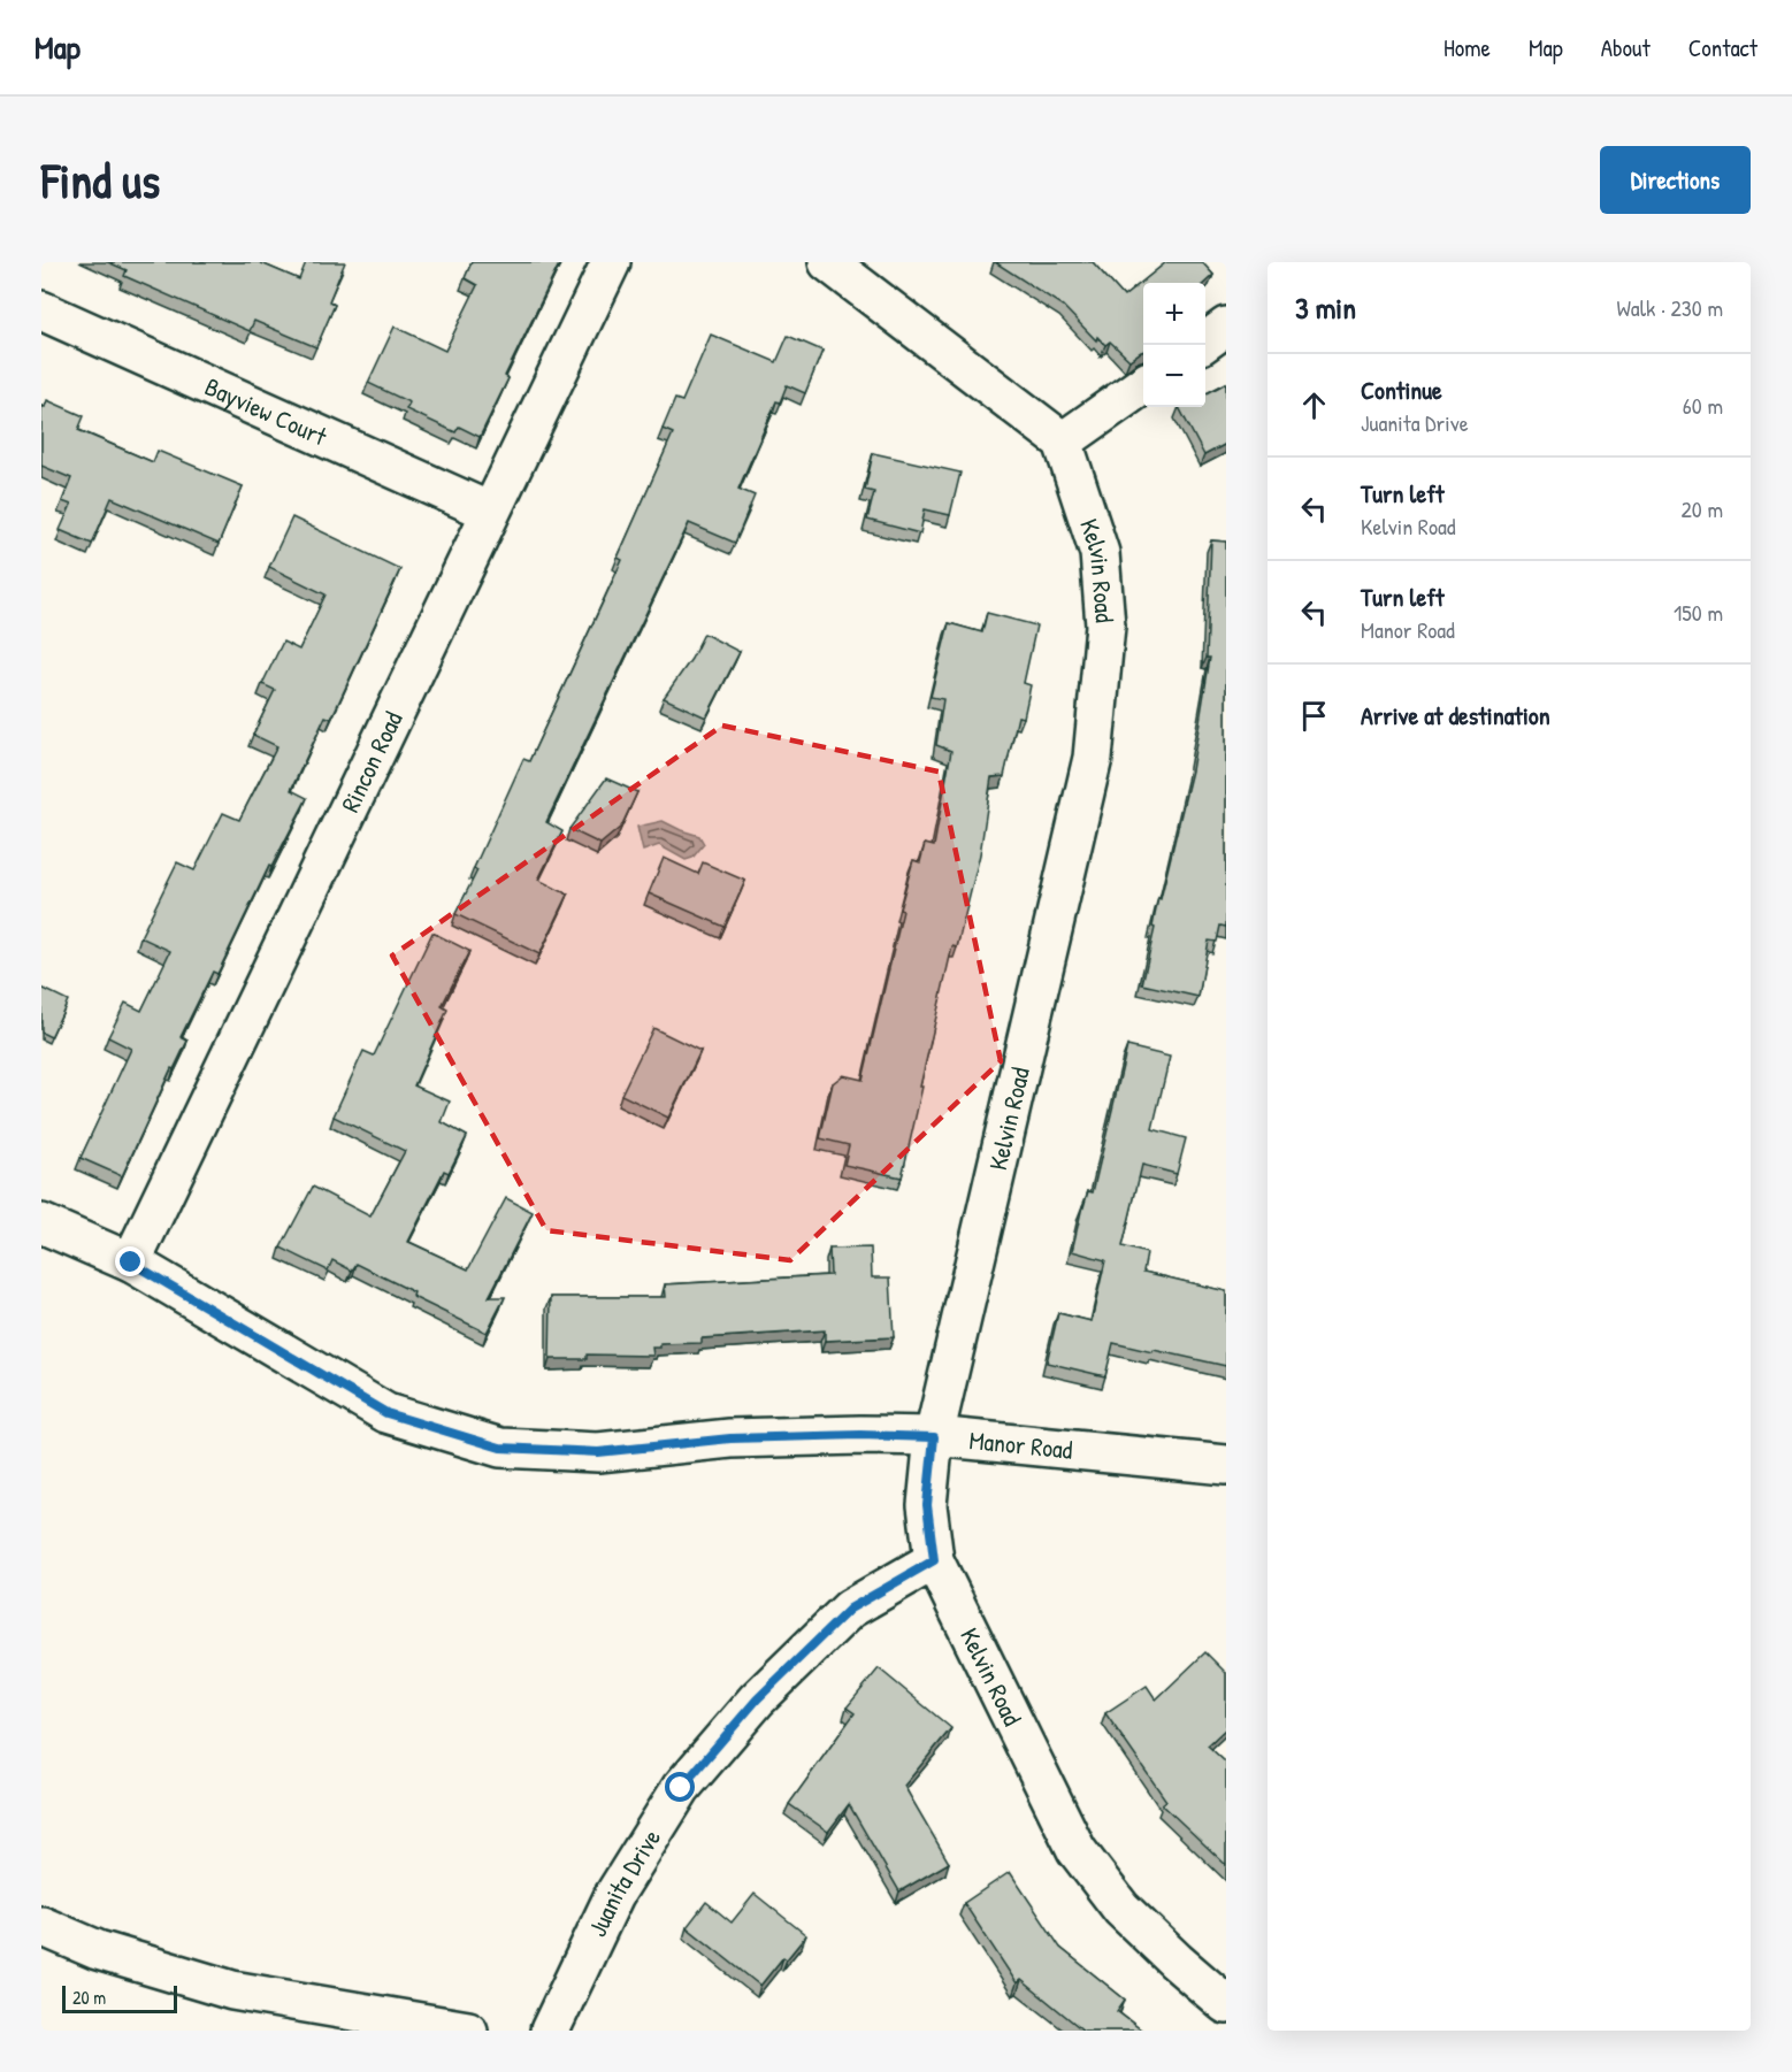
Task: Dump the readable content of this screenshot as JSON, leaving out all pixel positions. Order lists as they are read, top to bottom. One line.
{"streets":{"street":["Bayview Court","Kelvin Road","Rincon Road","Manor Road","Juanita Drive"]},"crossings":[["Bayview Court","Rincon Road"],["Kelvin Road","Manor Road"],["Kelvin Road","Juanita Drive"],["Rincon Road","Manor Road"]],"scale_bar":"20 m","page":{"header":"Map","nav":["Home","Map","About","Contact"],"buttons":"Directions","title":"Find us","heading":["3 min","Walk · 230 m"],"map_buttons":["+","−"],"list":[["Continue","Juanita Drive","60 m"],["Turn left","Kelvin Road","20 m"],["Turn left","Manor Road","150 m"],"Arrive at destination"],"scale":"20 m"}}
